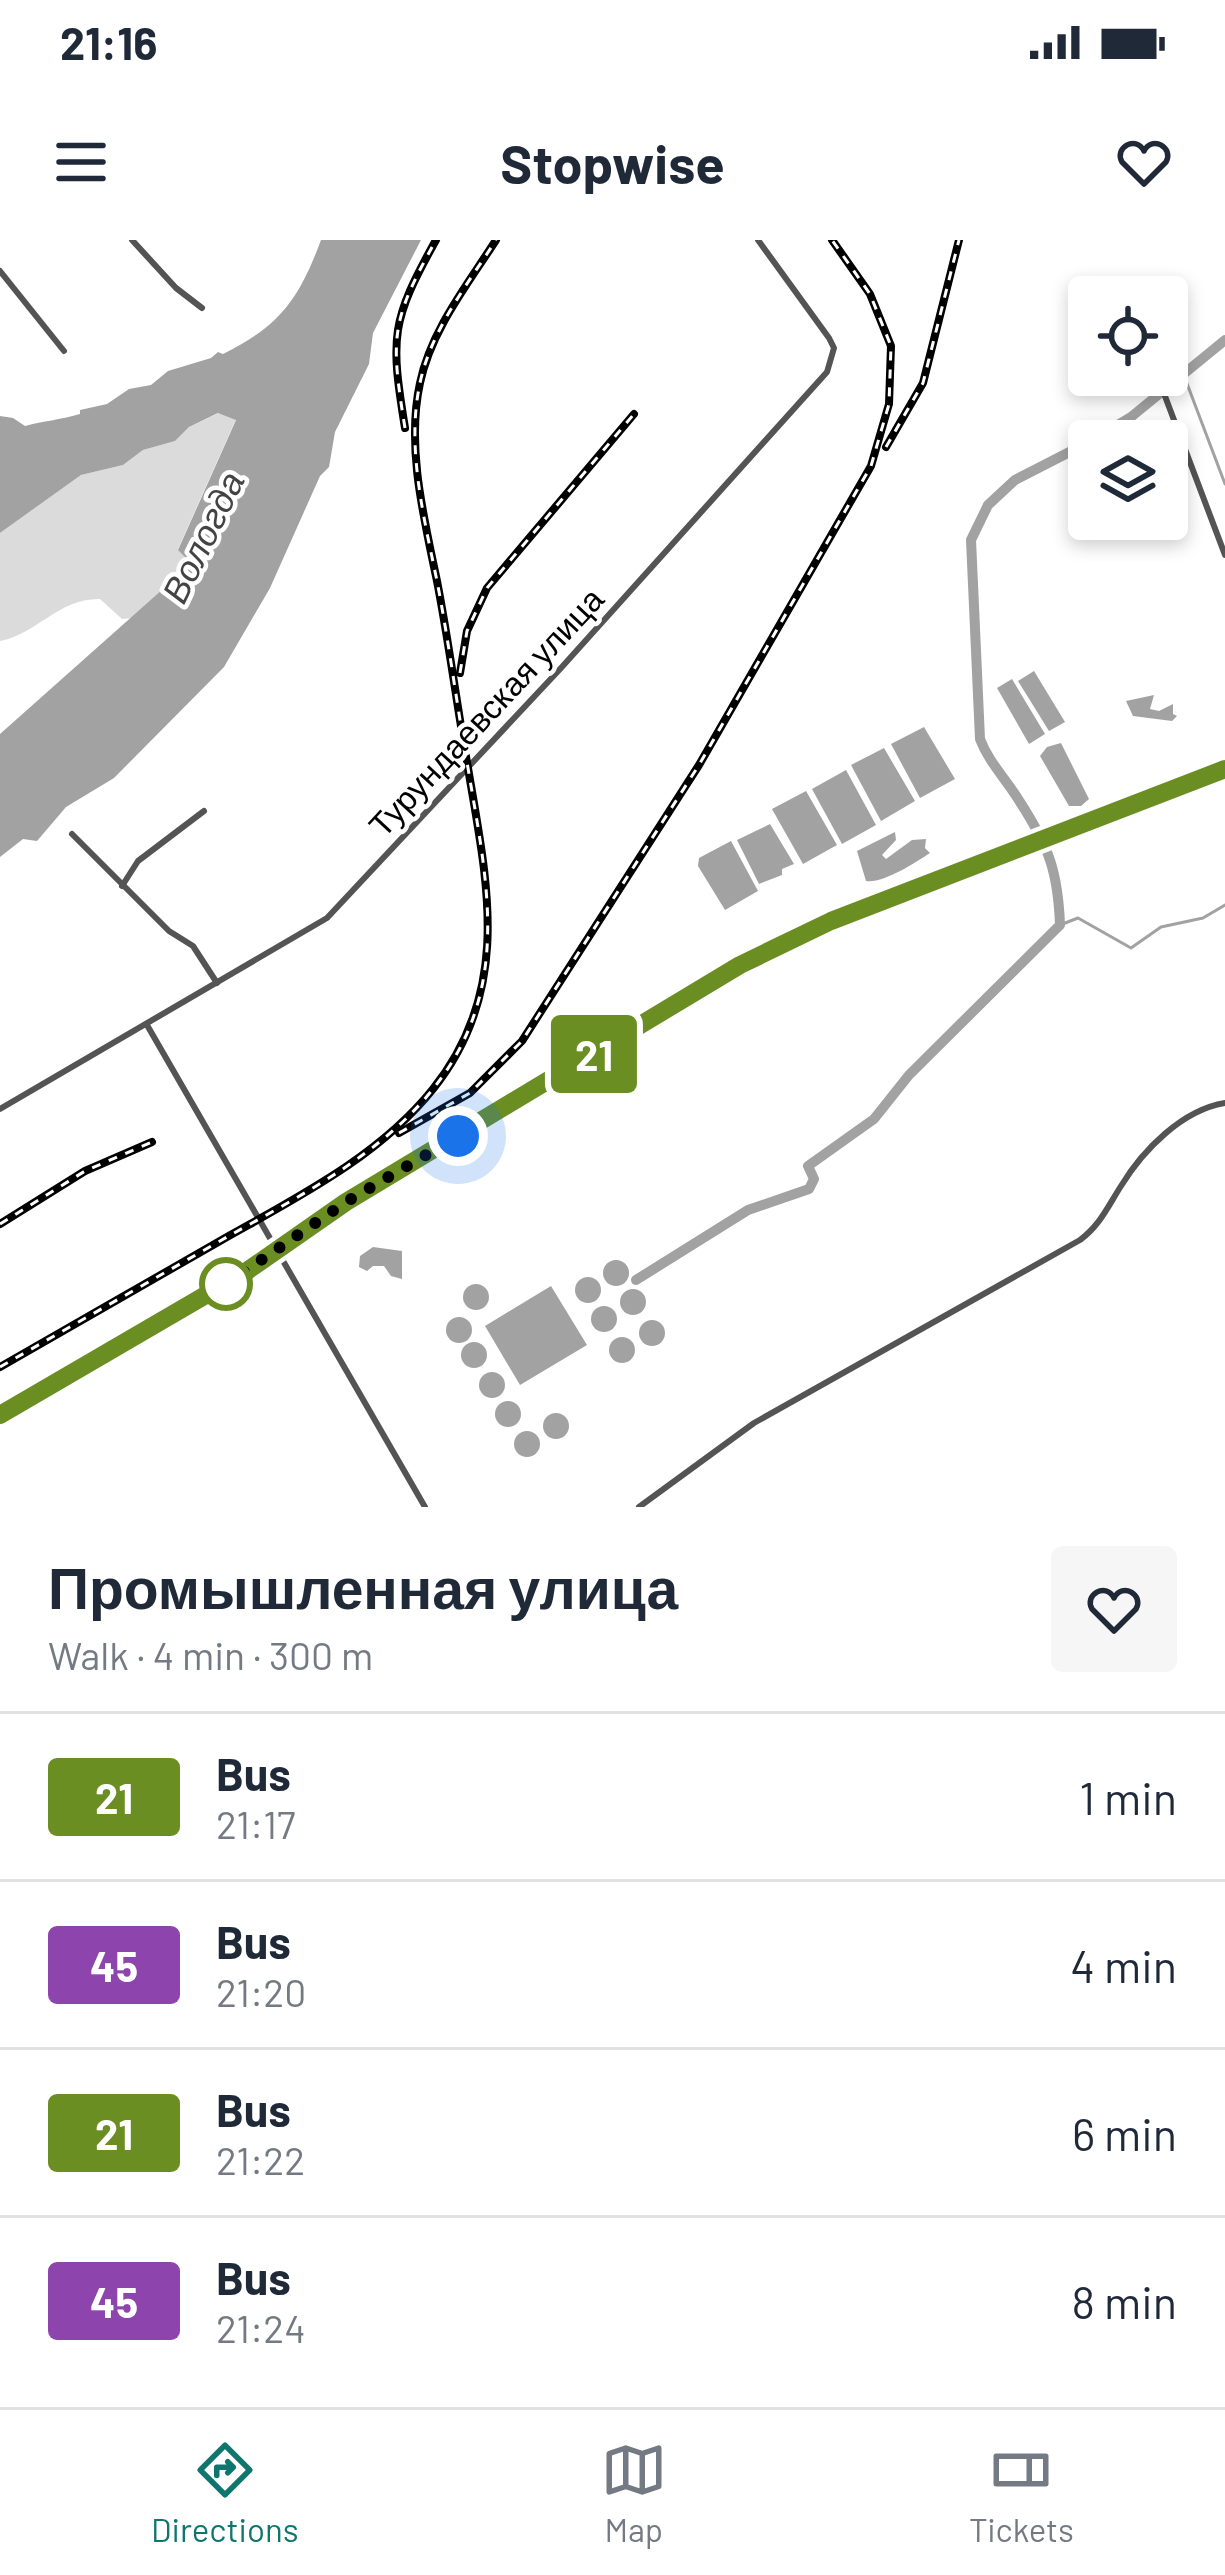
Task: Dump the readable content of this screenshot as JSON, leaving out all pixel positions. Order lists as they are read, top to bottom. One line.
{"streets":{"street":["Турундаевская улица"]},"water":["Вологда"],"lines":["bus line 21"],"page":{"status":"21:16","header":"Stopwise","on_map":"21","heading":["Промышленная улица","Walk · 4 min · 300 m"],"list":[{"mark":"21","name":"Bus","note":"21:17","value":"1 min"},{"mark":"45","name":"Bus","note":"21:20","value":"4 min"},{"mark":"21","name":"Bus","note":"21:22","value":"6 min"},{"mark":"45","name":"Bus","note":"21:24","value":"8 min"}],"tabs":["Directions","Map","Tickets"]}}
